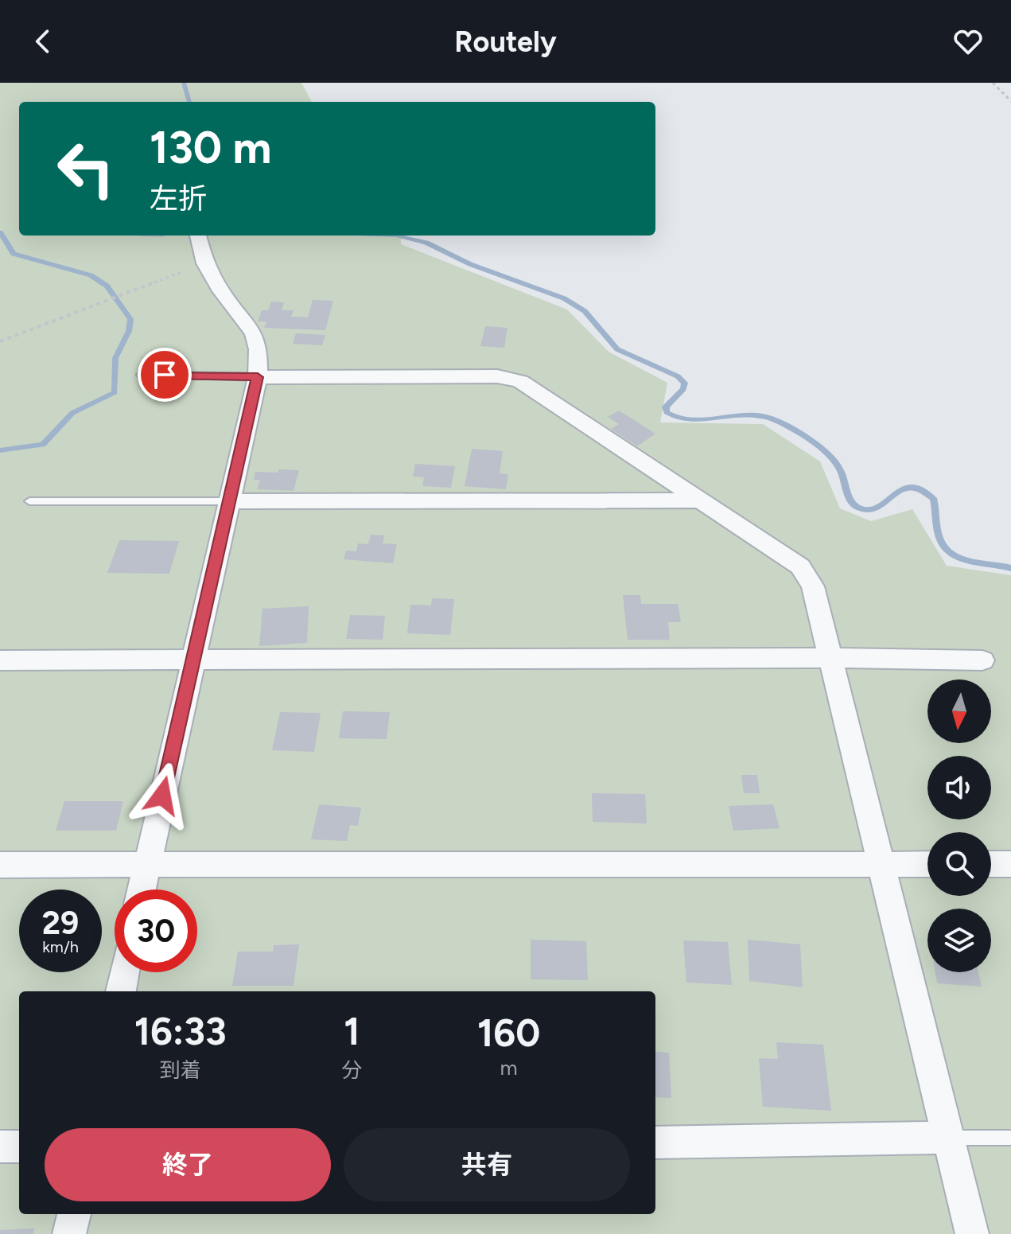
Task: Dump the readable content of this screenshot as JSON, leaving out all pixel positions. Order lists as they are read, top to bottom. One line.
{"north":"bottom","page":{"header":"Routely","turn":["130 m","左折"],"speed":"29 km/h","limit":"30","eta":["16:33","到着","1","分","160","m"],"buttons":["終了","共有"]}}
